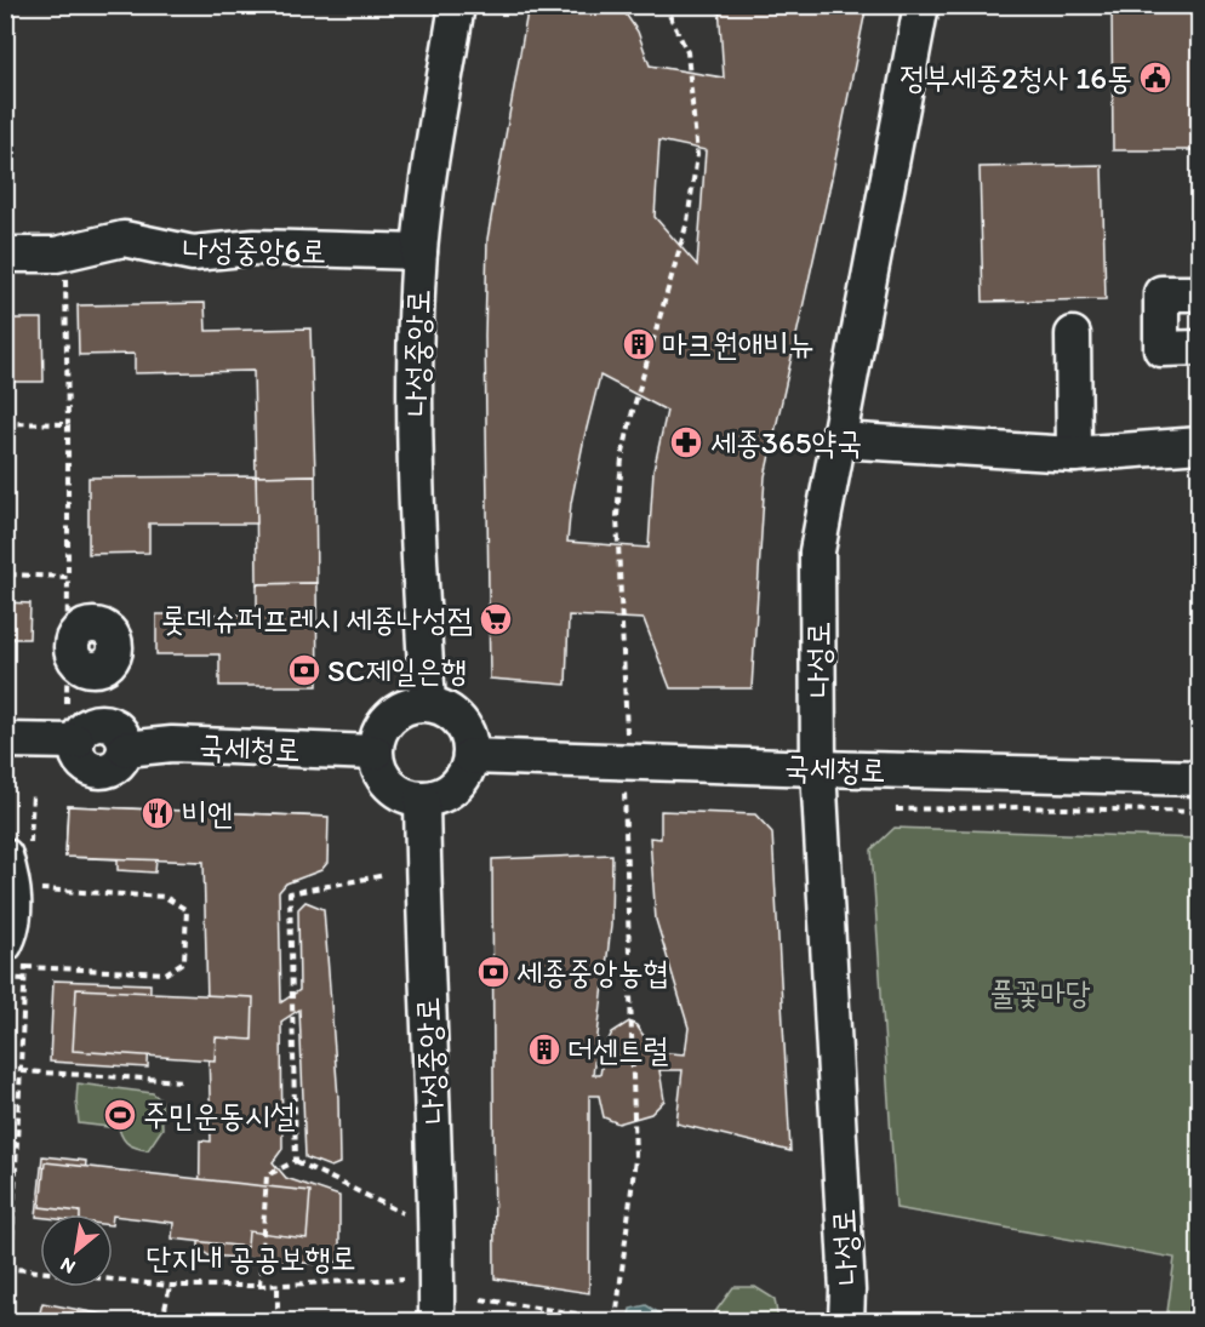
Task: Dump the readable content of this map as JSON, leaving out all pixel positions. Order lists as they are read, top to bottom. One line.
{"streets":{"street":["나성중앙6로","나성중앙로","나성로","국세청로"],"path":["단지내 공공보행로"]},"crossings":[["나성중앙6로","나성중앙로"],["나성중앙로","국세청로"],["나성로","국세청로"]],"parks":["풀꽃마당"],"places":{"public building":["정부세종2청사 16동"],"building":["마크원애비뉴","더센트럴"],"pharmacy":["세종365약국"],"supermarket":["롯데슈퍼프레시 세종나성점"],"bank":["SC제일은행","세종중앙농협"],"restaurant":["비엔"],"sports":["주민운동시설"]},"north":"bottom left"}
